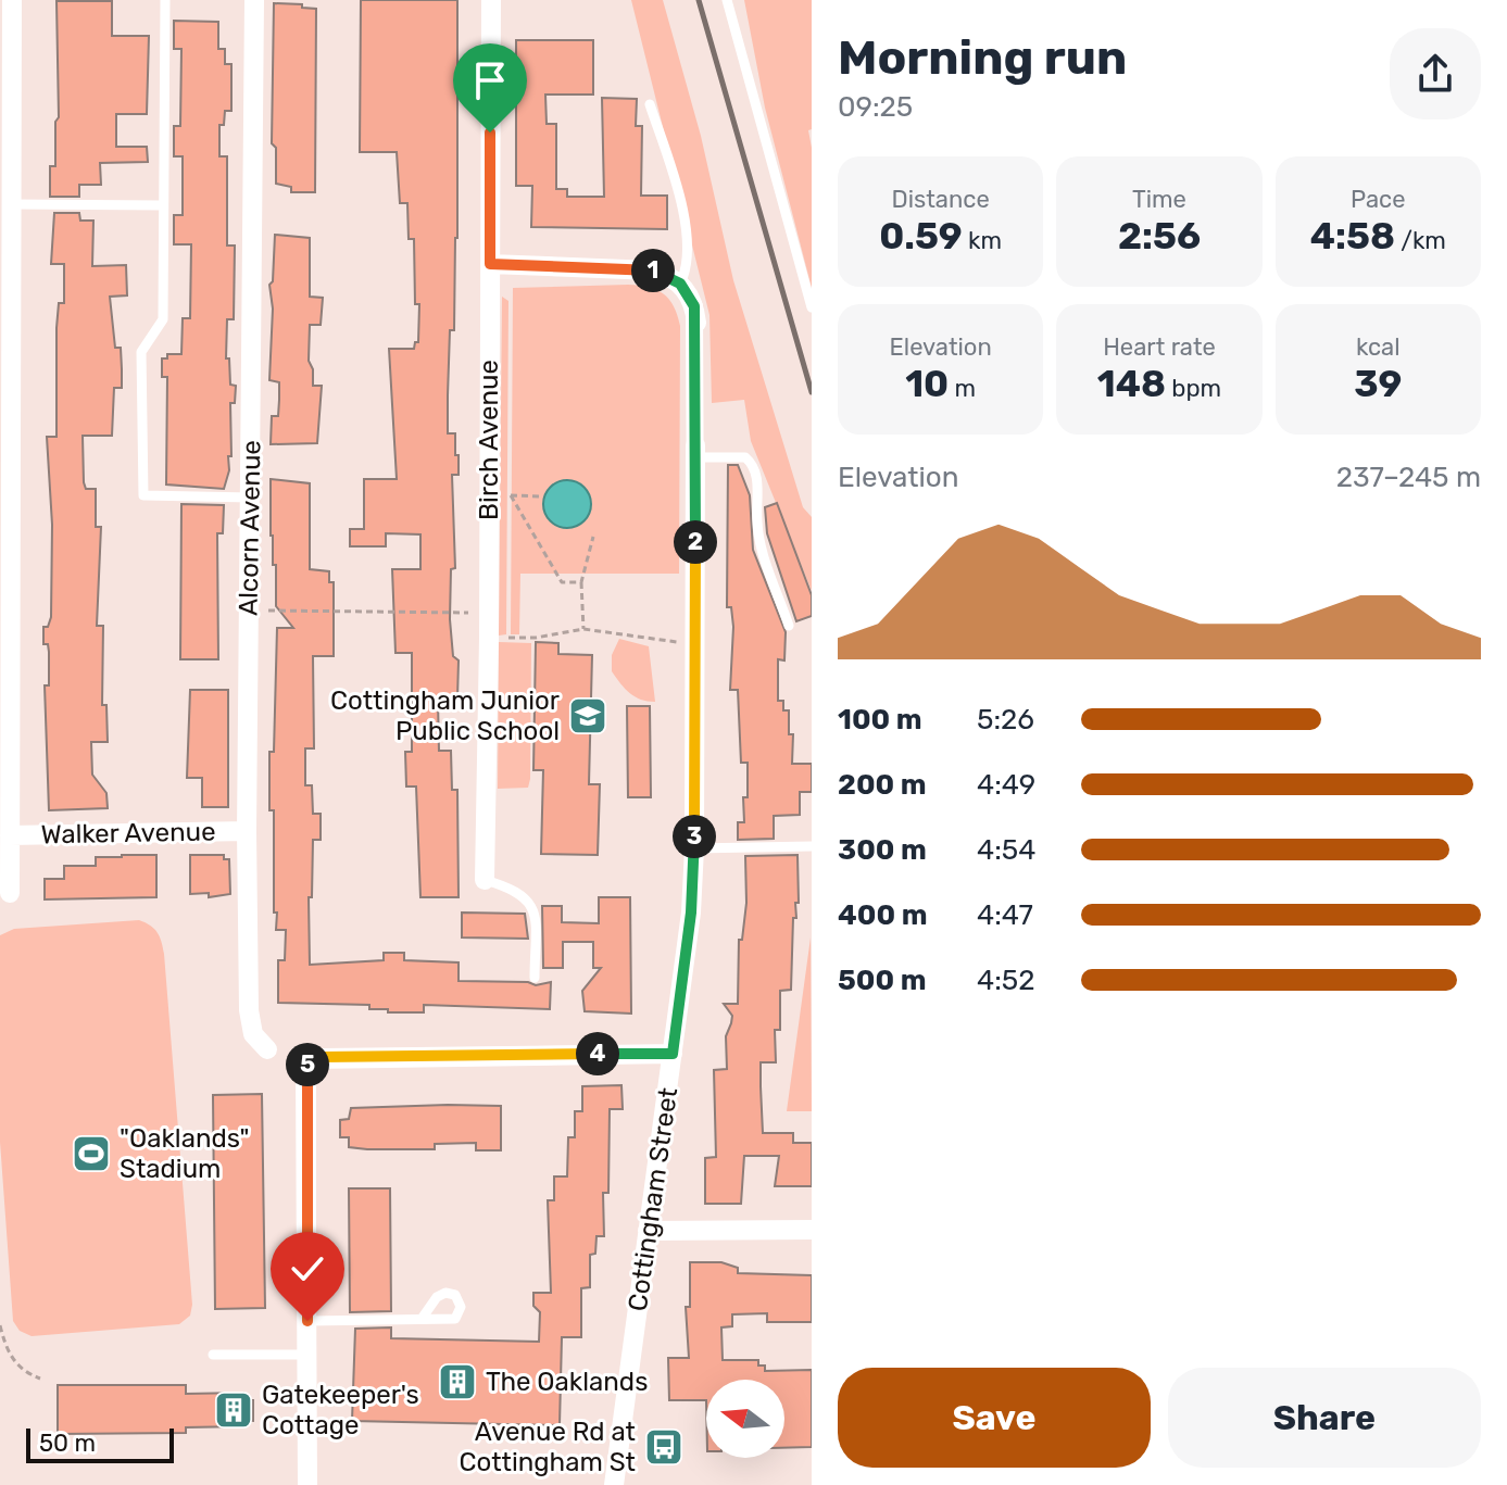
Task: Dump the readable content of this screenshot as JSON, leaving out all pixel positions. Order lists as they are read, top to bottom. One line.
{"streets":{"street":["Birch Avenue","Alcorn Avenue","Walker Avenue","Cottingham Street"]},"crossings":[["Alcorn Avenue","Walker Avenue"]],"places":{"school or university":["Cottingham Junior Public School"],"sports":["\"Oaklands\" Stadium"],"building":["The Oaklands","Gatekeeper's Cottage"],"bus stop":["Avenue Rd at Cottingham St"]},"scale_bar":"50 m","north":"left","page":{"heading":["Morning run","09:25"],"stats":[["Distance","0.59 km"],["Time","2:56"],["Pace","4:58 /km"],["Elevation","10 m"],["Heart rate","148 bpm"],["kcal","39"]],"pins":["1","2","3","4","5"],"chart":["Elevation","237–245 m"],"list":[{"name":"100 m","note":"5:26"},{"name":"200 m","note":"4:49"},{"name":"300 m","note":"4:54"},{"name":"400 m","note":"4:47"},{"name":"500 m","note":"4:52"}],"buttons":["Save","Share"],"scale":"50 m"}}
